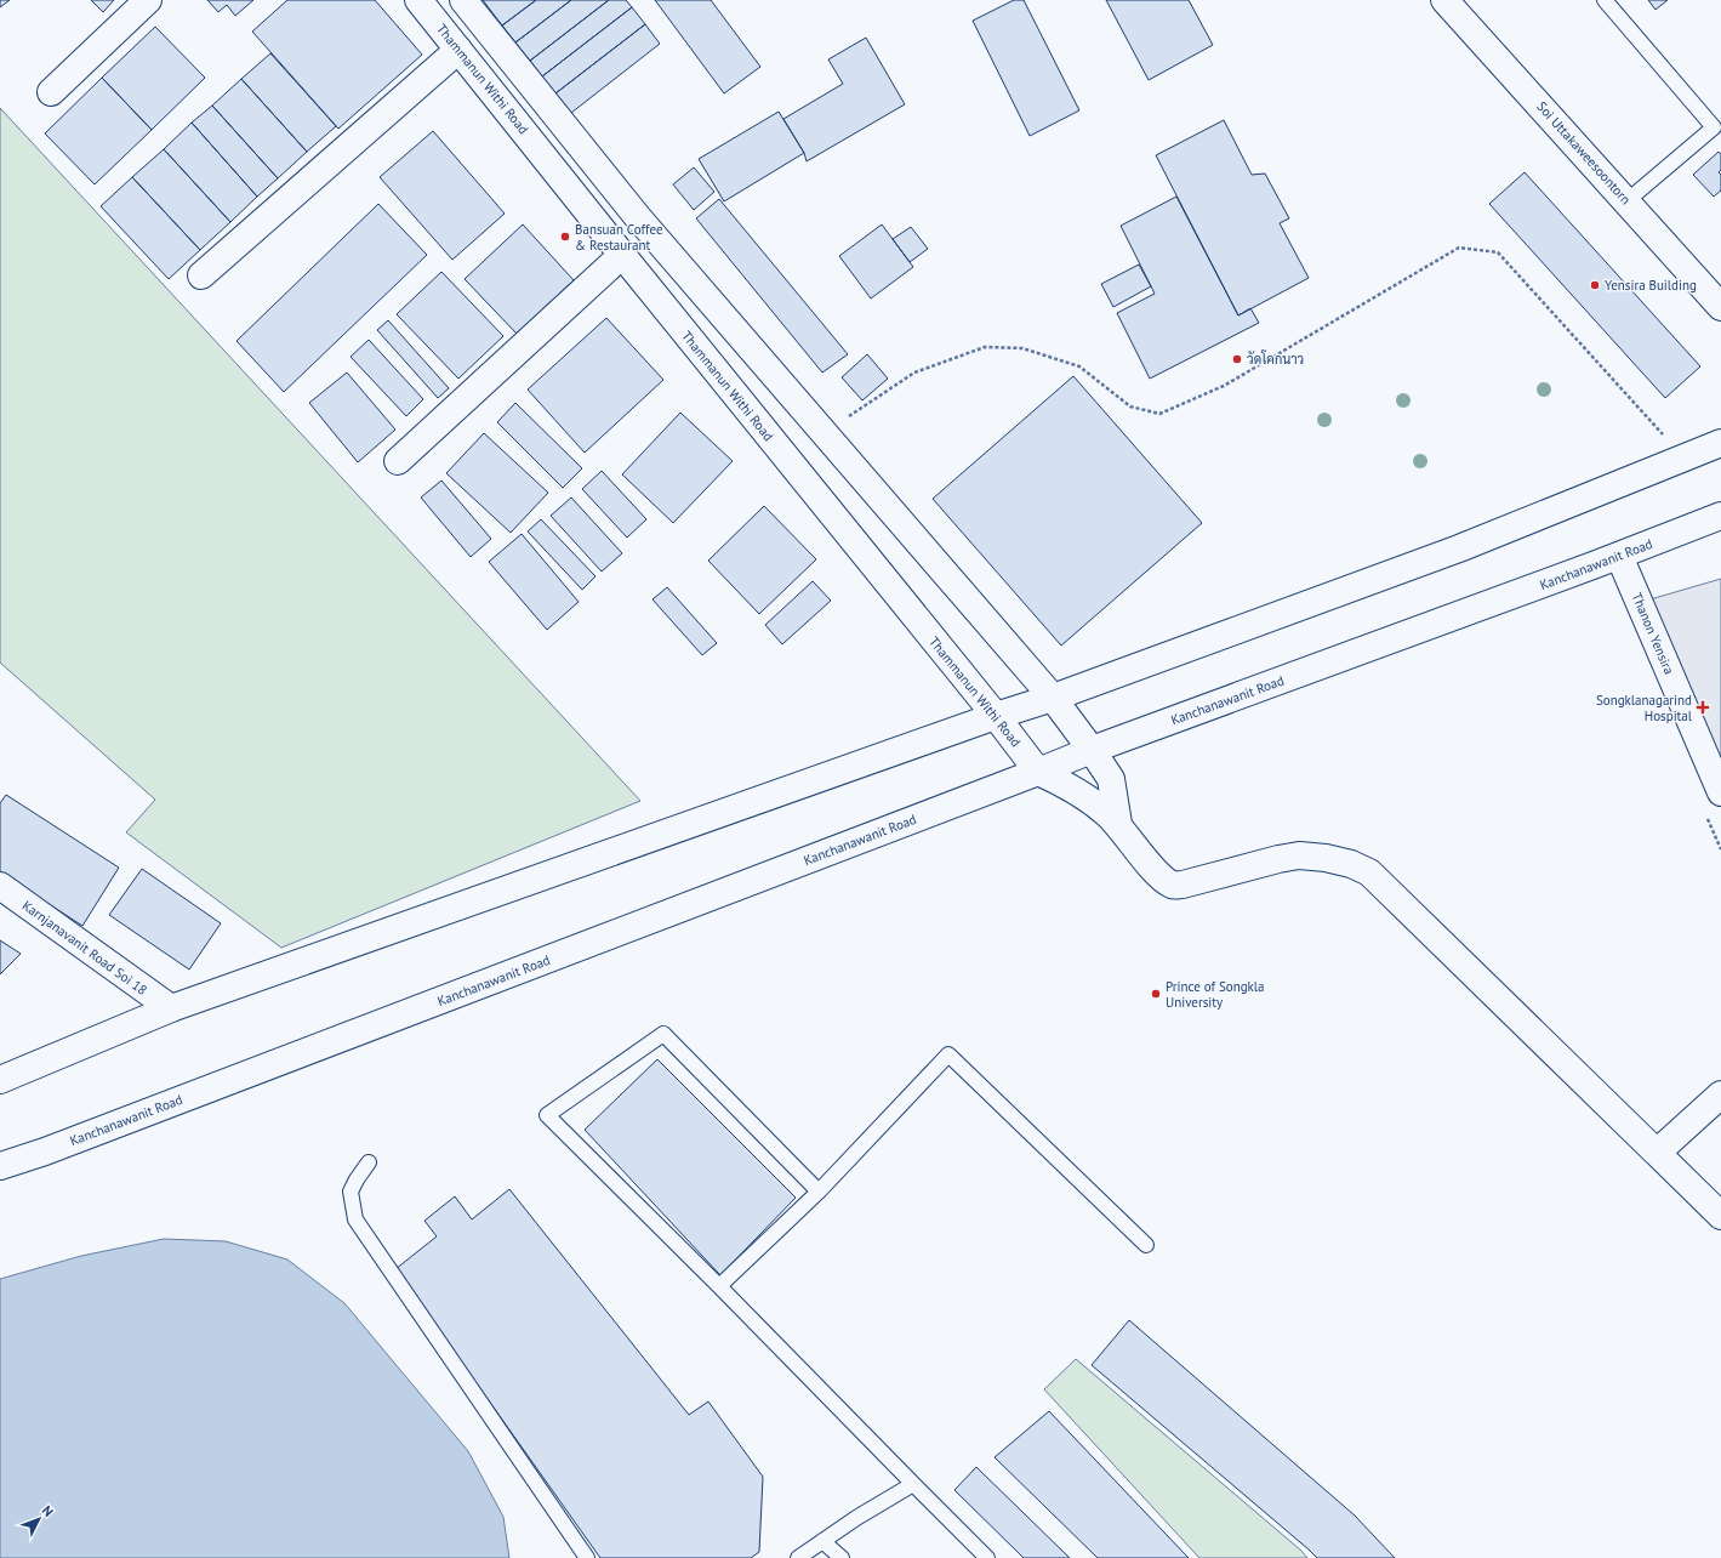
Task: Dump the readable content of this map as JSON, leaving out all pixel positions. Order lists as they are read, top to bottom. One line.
{"streets":{"street":["Thammanun Withi Road","Soi Uttakaweesoontorn","Kanchanawanit Road","Thanon Yensira","Karnjanavanit Road Soi 18"]},"crossings":[["Thammanun Withi Road","Kanchanawanit Road"],["Kanchanawanit Road","Thanon Yensira"]],"places":{"other":["Bansuan Coffee & Restaurant","Yensira Building","วัดโคกนาว","Prince of Songkla University"],"health":["Songklanagarind Hospital"]},"north":"top right"}
